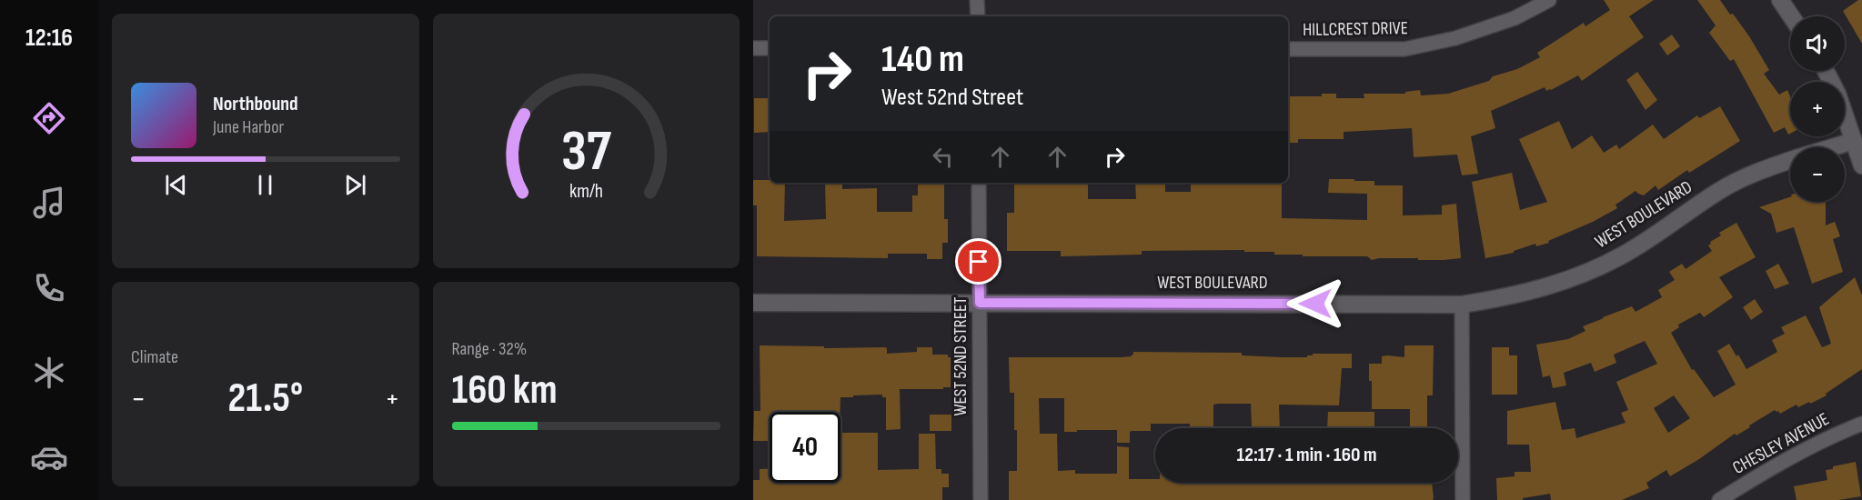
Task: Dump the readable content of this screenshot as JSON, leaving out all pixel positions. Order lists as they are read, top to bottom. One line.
{"streets":{"street":["HILLCREST DRIVE","WEST BOULEVARD","WEST 52ND STREET","CHESLEY AVENUE"]},"crossings":[["WEST BOULEVARD","WEST 52ND STREET"]],"page":{"tabs":"12:16","map_buttons":["+","−"],"turn":["140 m","West 52nd Street"],"song":["Northbound","June Harbor"],"tile":["Climate",["Range · 32%","160 km"]],"heat":["−","21.5°","+"],"limit":"40","trip":"12:17 · 1 min · 160 m","gauge":["37","km/h"]}}
